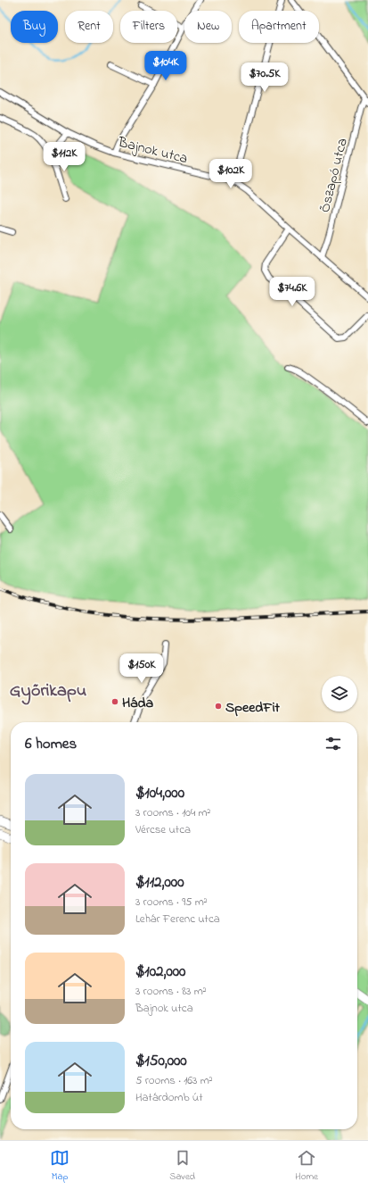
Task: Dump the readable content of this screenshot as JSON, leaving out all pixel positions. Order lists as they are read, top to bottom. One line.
{"streets":{"street":["Bajnok utca","Őszapó utca"]},"crossings":[["Bajnok utca","Őszapó utca"]],"districts":["Győrikapu"],"places":["Háda","SpeedFit"],"page":{"chip":["Buy","Rent","Filters","New","Apartment"],"price":["$104K","$70.5K","$112K","$102K","$74.6K","$150K"],"heading":"6 homes","list":[{"name":"$104,000","note":"3 rooms · 104 m² · Vércse utca"},{"name":"$112,000","note":"3 rooms · 95 m² · Lehár Ferenc utca"},{"name":"$102,000","note":"3 rooms · 83 m² · Bajnok utca"},{"name":"$150,000","note":"5 rooms · 163 m² · Határdomb út"}],"tabs":["Map","Saved","Home"]}}
